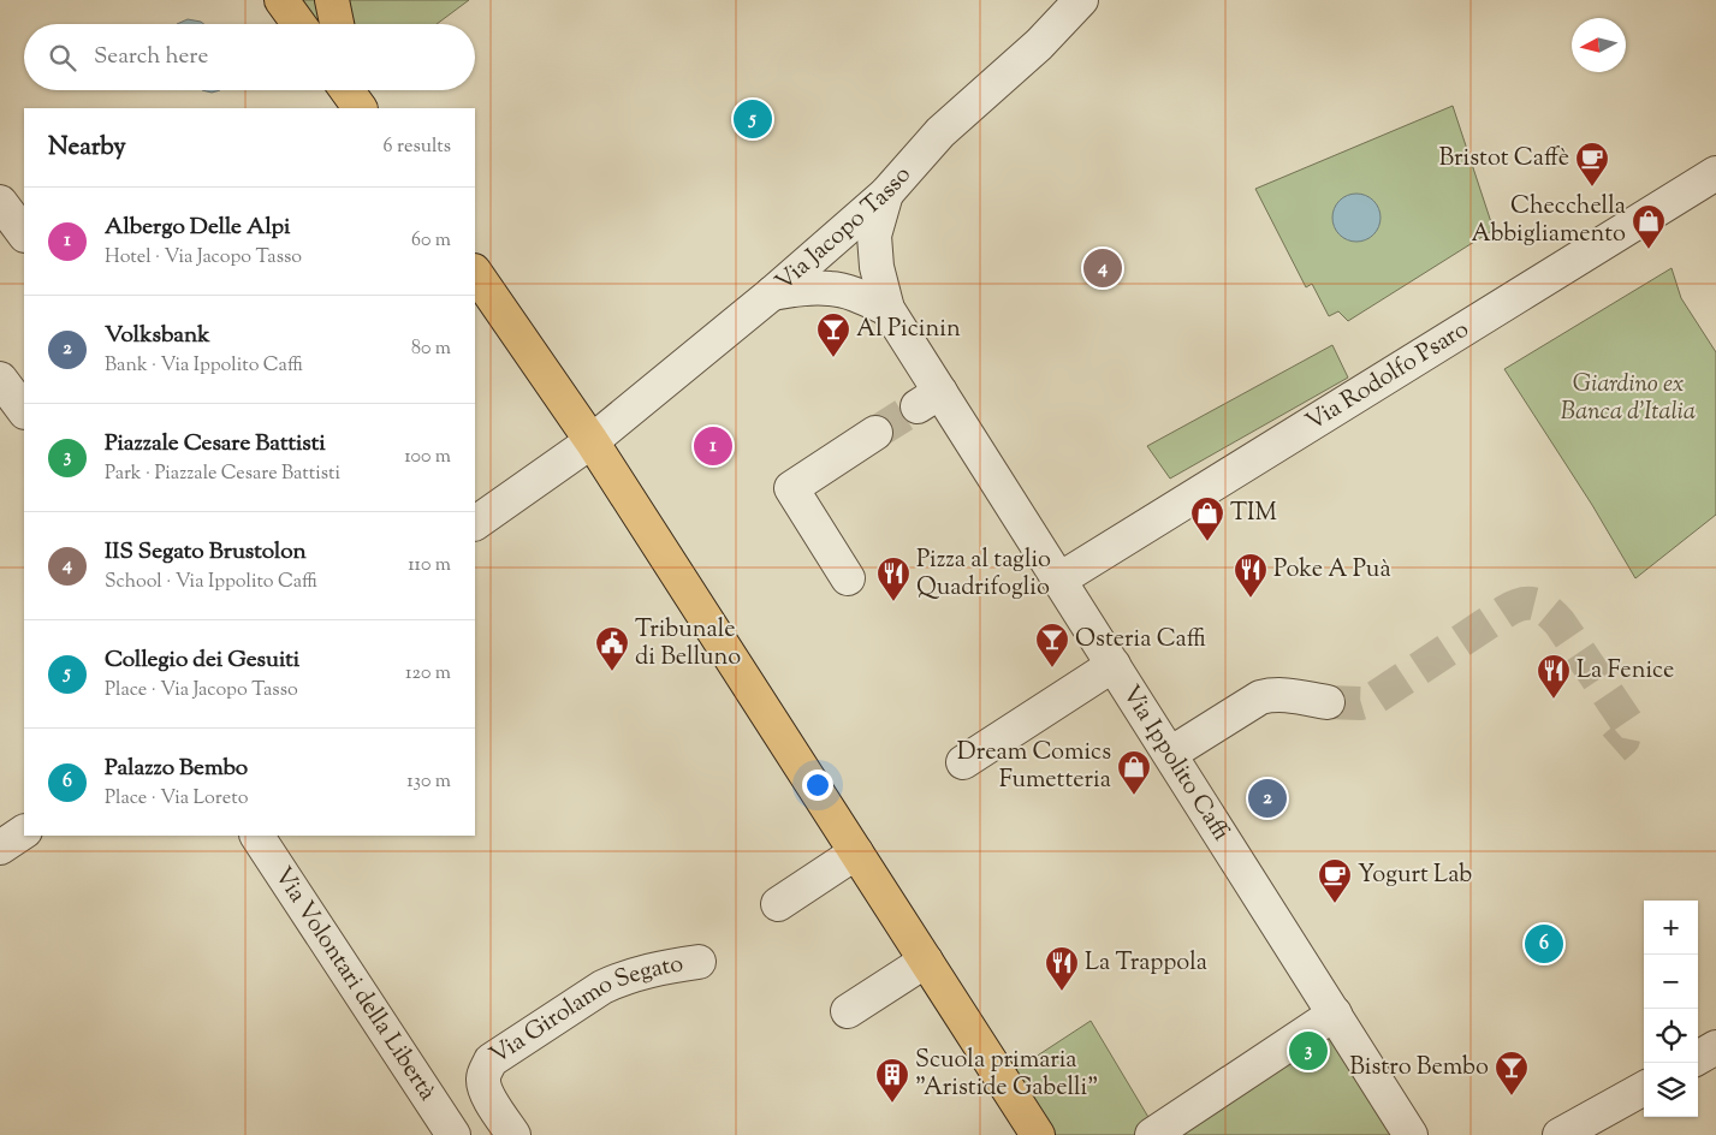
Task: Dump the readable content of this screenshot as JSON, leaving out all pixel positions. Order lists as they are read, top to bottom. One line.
{"streets":{"street":["Via Jacopo Tasso","Via Rodolfo Psaro","Via Ippolito Caffi","Via Volontari della Libertà","Via Girolamo Segato"]},"crossings":[["Via Jacopo Tasso","Via Ippolito Caffi"],["Via Rodolfo Psaro","Via Ippolito Caffi"]],"parks":["Giardino ex Banca d'Italia"],"places":{"cafe":["Bristot Caffè","Yogurt Lab"],"shop":["Checchella Abbigliamento","TIM","Dream Comics Fumetteria"],"bar":["Al Picinin","Osteria Caffi","Bistro Bembo"],"restaurant":["Poke A Puà","Pizza al taglio Quadrifoglio","La Fenice","La Trappola"],"public building":["Tribunale di Belluno"],"building":["Scuola primaria \"Aristide Gabelli\""]},"north":"left","page":{"search":"Search here","pins":["5","4","1","2","6","3"],"heading":["Nearby","6 results"],"list":[{"mark":"1","name":"Albergo Delle Alpi","note":"Hotel · Via Jacopo Tasso","value":"60 m"},{"mark":"2","name":"Volksbank","note":"Bank · Via Ippolito Caffi","value":"80 m"},{"mark":"3","name":"Piazzale Cesare Battisti","note":"Park · Piazzale Cesare Battisti","value":"100 m"},{"mark":"4","name":"IIS Segato Brustolon","note":"School · Via Ippolito Caffi","value":"110 m"},{"mark":"5","name":"Collegio dei Gesuiti","note":"Place · Via Jacopo Tasso","value":"120 m"},{"mark":"6","name":"Palazzo Bembo","note":"Place · Via Loreto","value":"130 m"}],"map_buttons":["+","−"]}}
